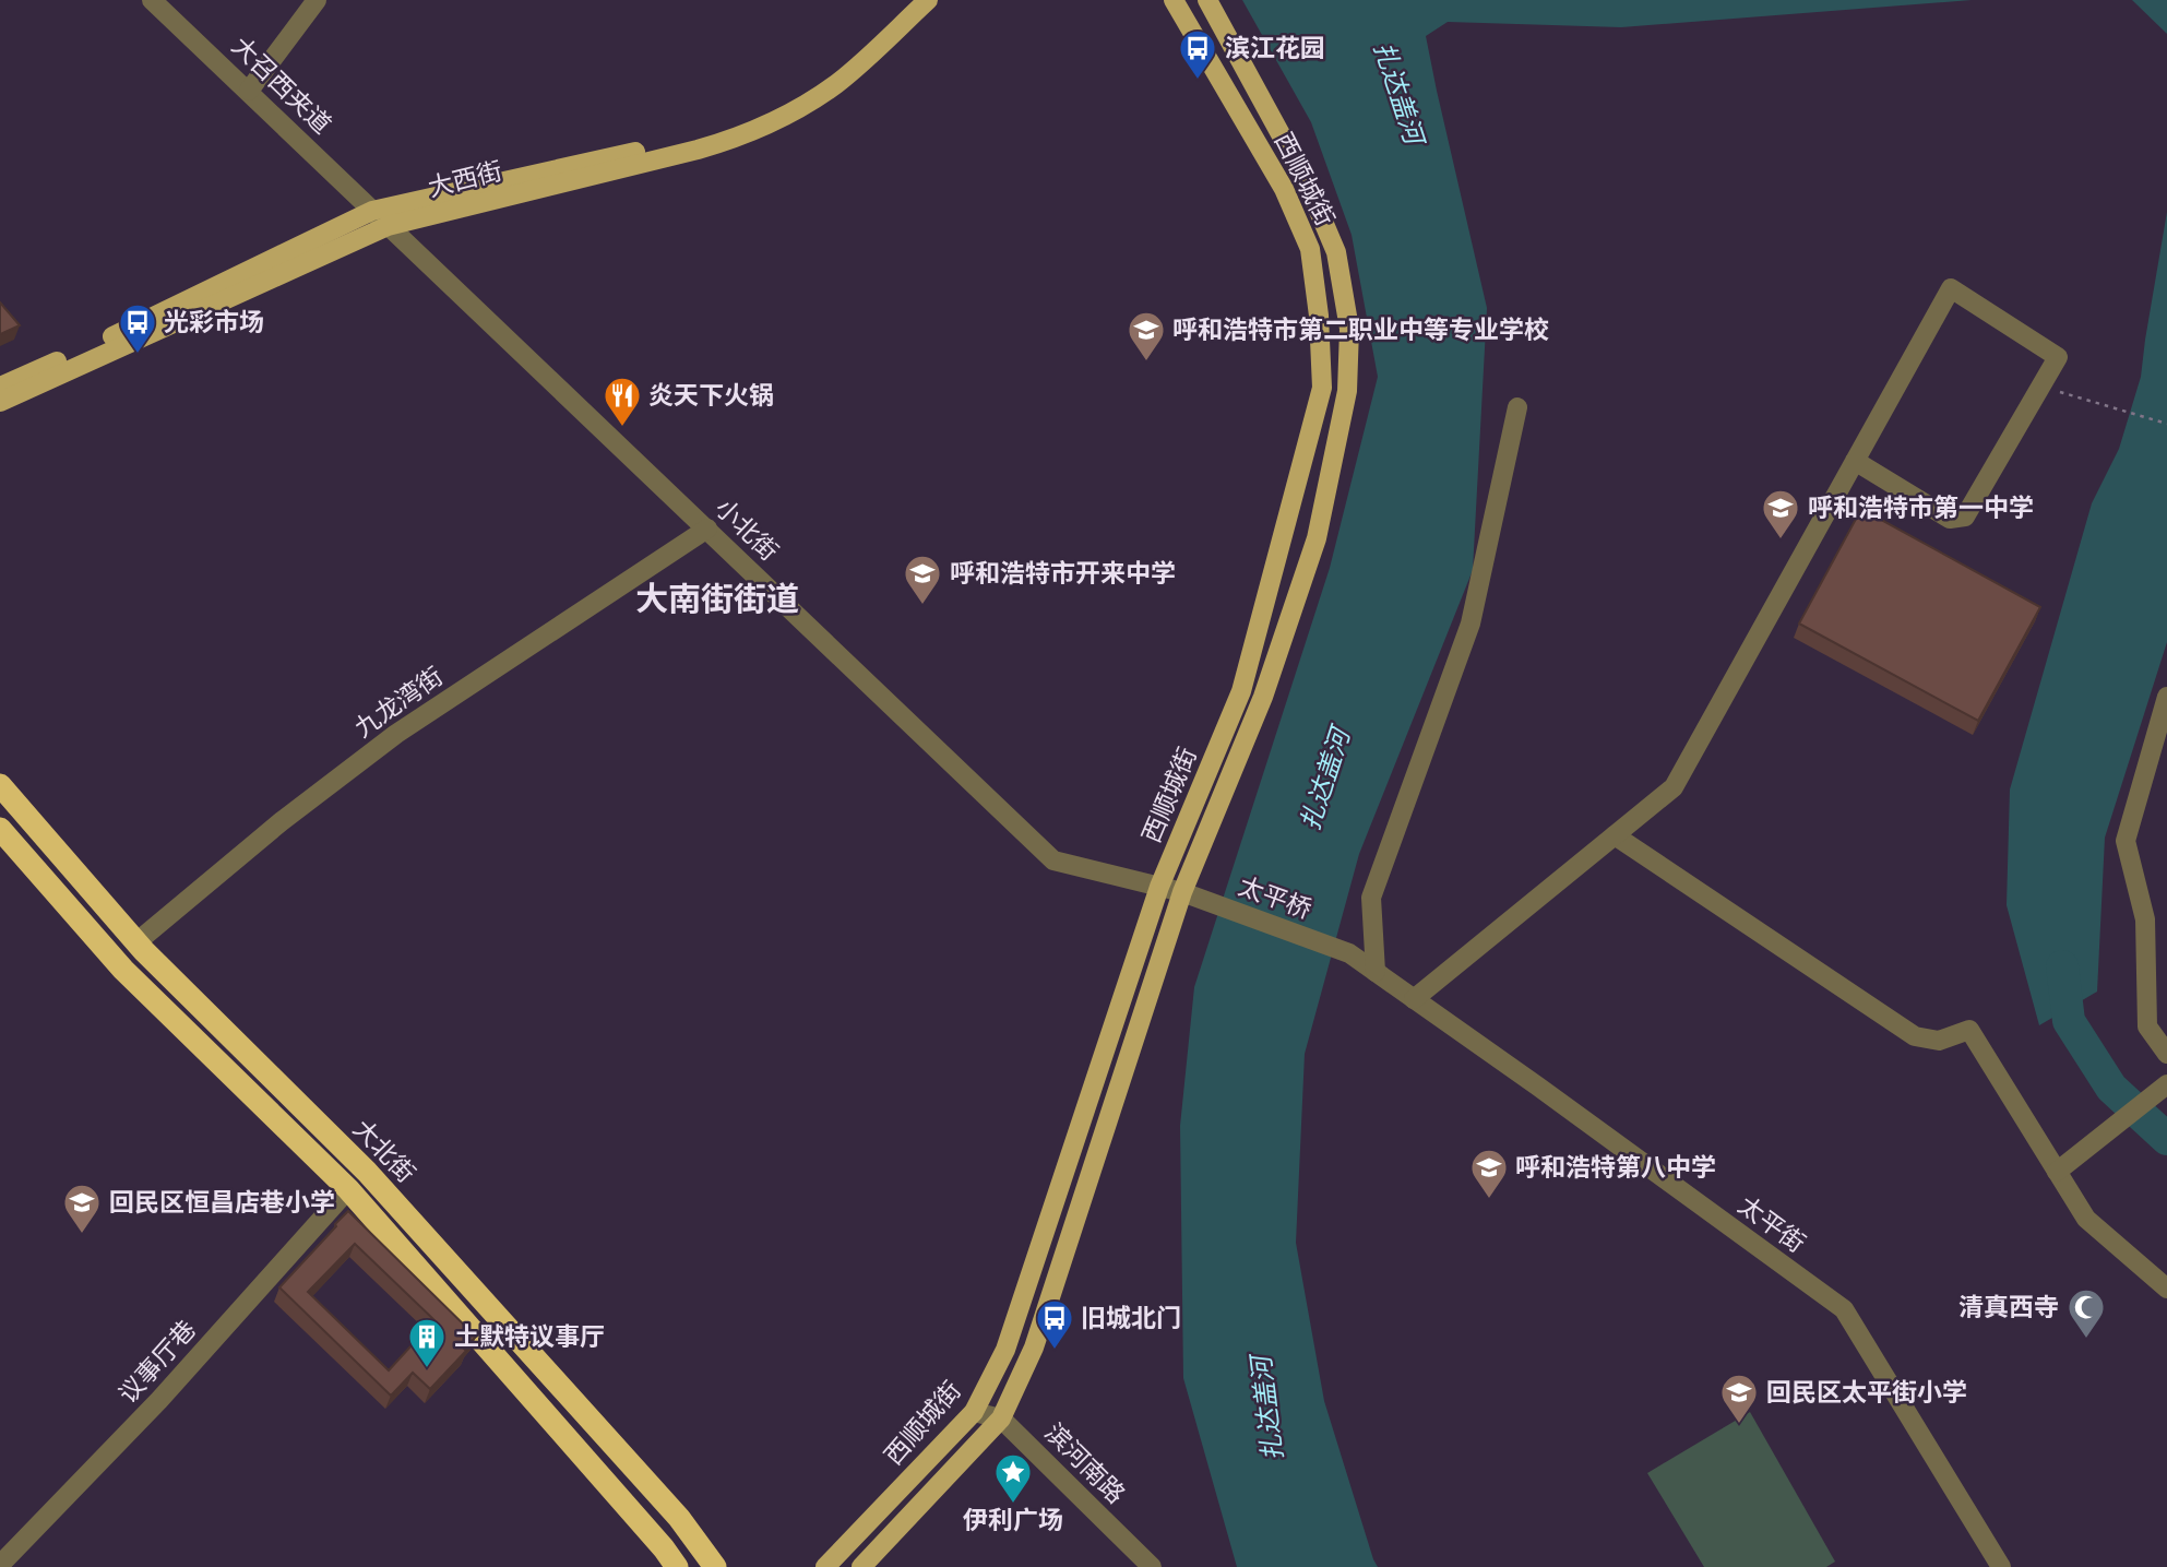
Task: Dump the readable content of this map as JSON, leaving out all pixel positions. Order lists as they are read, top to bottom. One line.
{"streets":{"highway":["大北街"],"main road":["大西街","西顺城街"],"street":["大召西夹道","小北街","九龙湾街","太平桥","太平街","议事厅巷","滨河南路"]},"crossings":[["大召西夹道","大西街"],["大召西夹道","小北街"],["大西街","小北街"],["西顺城街","小北街"],["西顺城街","太平桥"],["西顺城街","滨河南路"],["小北街","九龙湾街"],["小北街","太平桥"],["九龙湾街","大北街"],["太平桥","太平街"]],"districts":["大南街街道"],"water":["扎达盖河"],"places":{"bus stop":["滨江花园","光彩市场","旧城北门"],"school or university":["呼和浩特市第二职业中等专业学校","呼和浩特市第一中学","呼和浩特市开来中学","呼和浩特第八中学","回民区恒昌店巷小学","回民区太平街小学"],"restaurant":["炎天下火锅"],"mosque":["清真西寺"],"building":["土默特议事厅"],"place":["伊利广场"]}}
